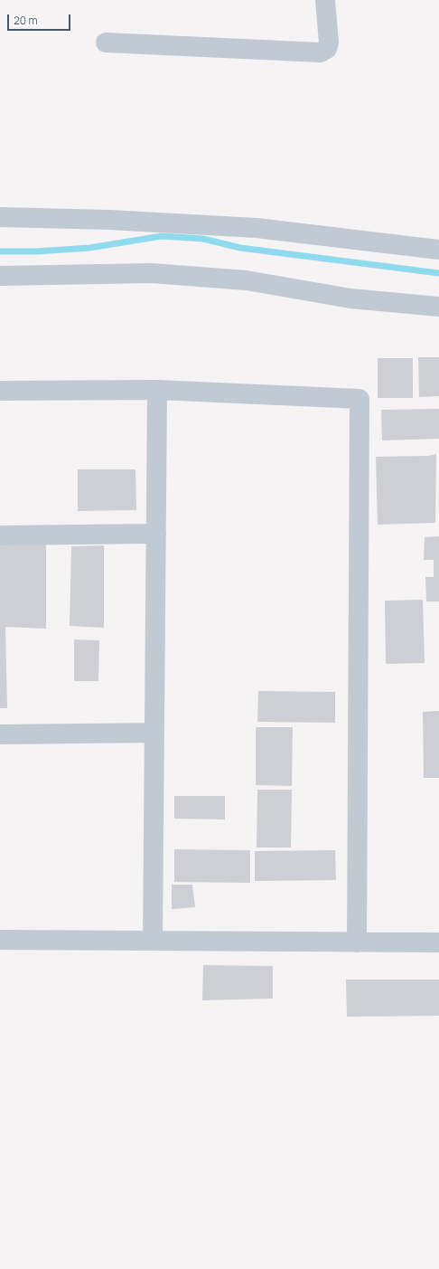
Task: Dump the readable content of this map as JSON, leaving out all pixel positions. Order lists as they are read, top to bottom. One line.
{"scale_bar":"20 m"}
